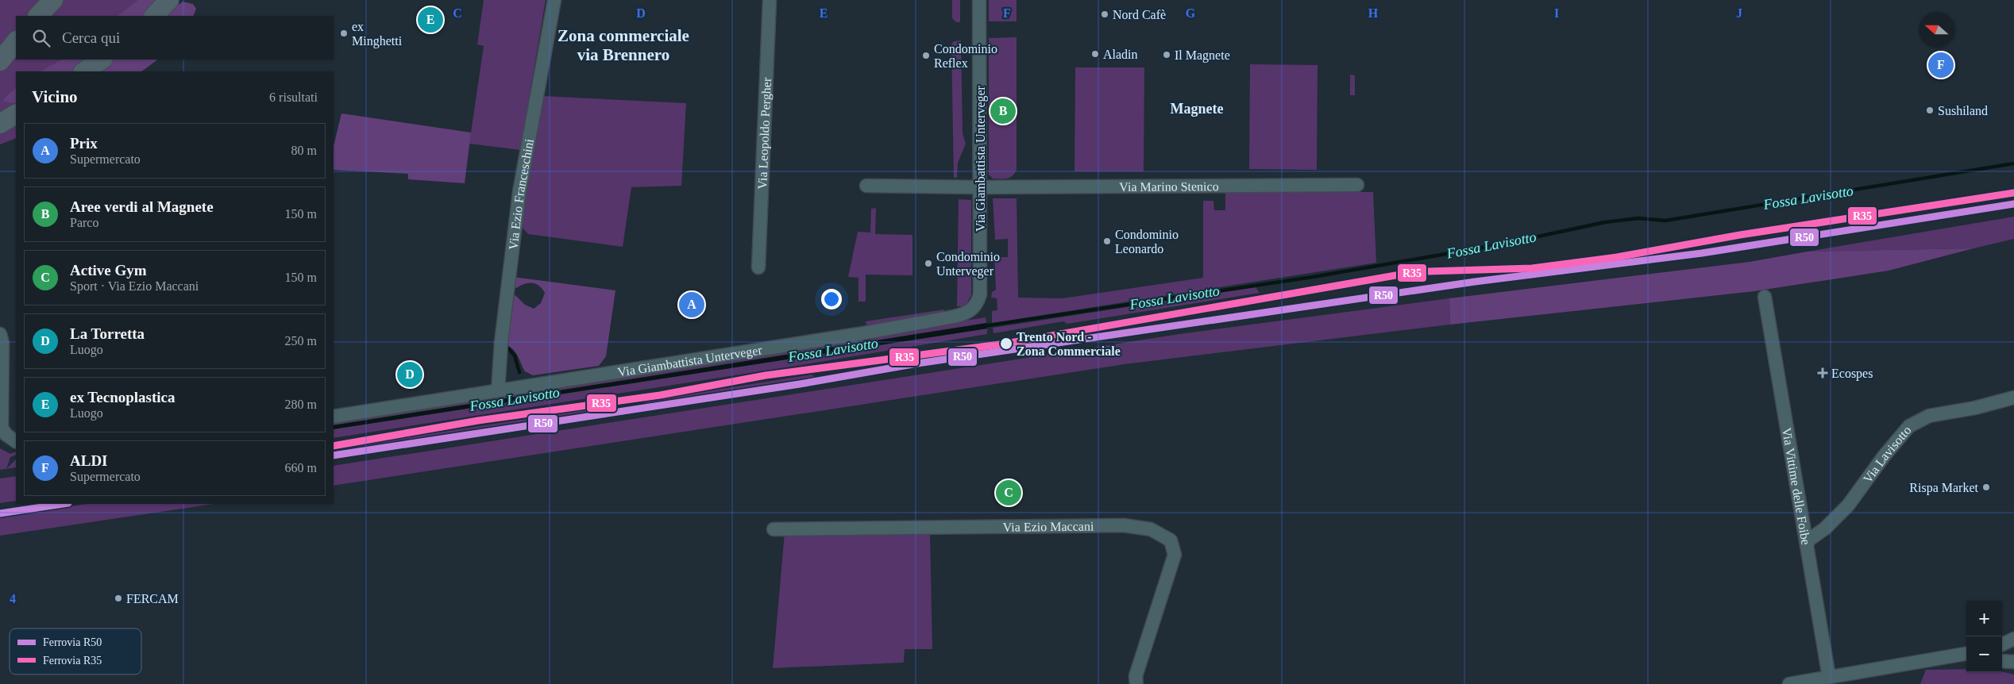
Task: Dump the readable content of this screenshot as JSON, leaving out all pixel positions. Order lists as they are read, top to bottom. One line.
{"streets":{"street":["Via Leopoldo Pergher","Via Giambattista Unterveger","Via Marino Stenico","Via Ezio Franceschini","Via Lavisotto","Via Vittime delle Foibe","Via Ezio Maccani"]},"crossings":[["Via Giambattista Unterveger","Via Marino Stenico"],["Via Giambattista Unterveger","Via Ezio Franceschini"],["Via Lavisotto","Via Vittime delle Foibe"]],"districts":["Zona commerciale via Brennero","Magnete"],"water":["Fossa Lavisotto"],"places":{"other":["Nord Cafè","ex Minghetti","Aladin","Il Magnete","Condominio Reflex","Sushiland","Condominio Leonardo","Condominio Unterveger","Trento Nord - Zona Commerciale","Rispa Market","FERCAM"],"health":["Ecospes"]},"lines":["rail line R35","rail line R50"],"legend":["Ferrovia R50","Ferrovia R35"],"north":"left","page":{"pins":["E","F","B","A","D","C"],"search":"Cerca qui","heading":["Vicino","6 risultati"],"list":[{"mark":"A","name":"Prix","note":"Supermercato","value":"80 m"},{"mark":"B","name":"Aree verdi al Magnete","note":"Parco","value":"150 m"},{"mark":"C","name":"Active Gym","note":"Sport · Via Ezio Maccani","value":"150 m"},{"mark":"D","name":"La Torretta","note":"Luogo","value":"250 m"},{"mark":"E","name":"ex Tecnoplastica","note":"Luogo","value":"280 m"},{"mark":"F","name":"ALDI","note":"Supermercato","value":"660 m"}],"map_buttons":["+","−"]},"grid":{"columns":["C","D","E","F","G","H","I","J"],"rows":["4"]}}
